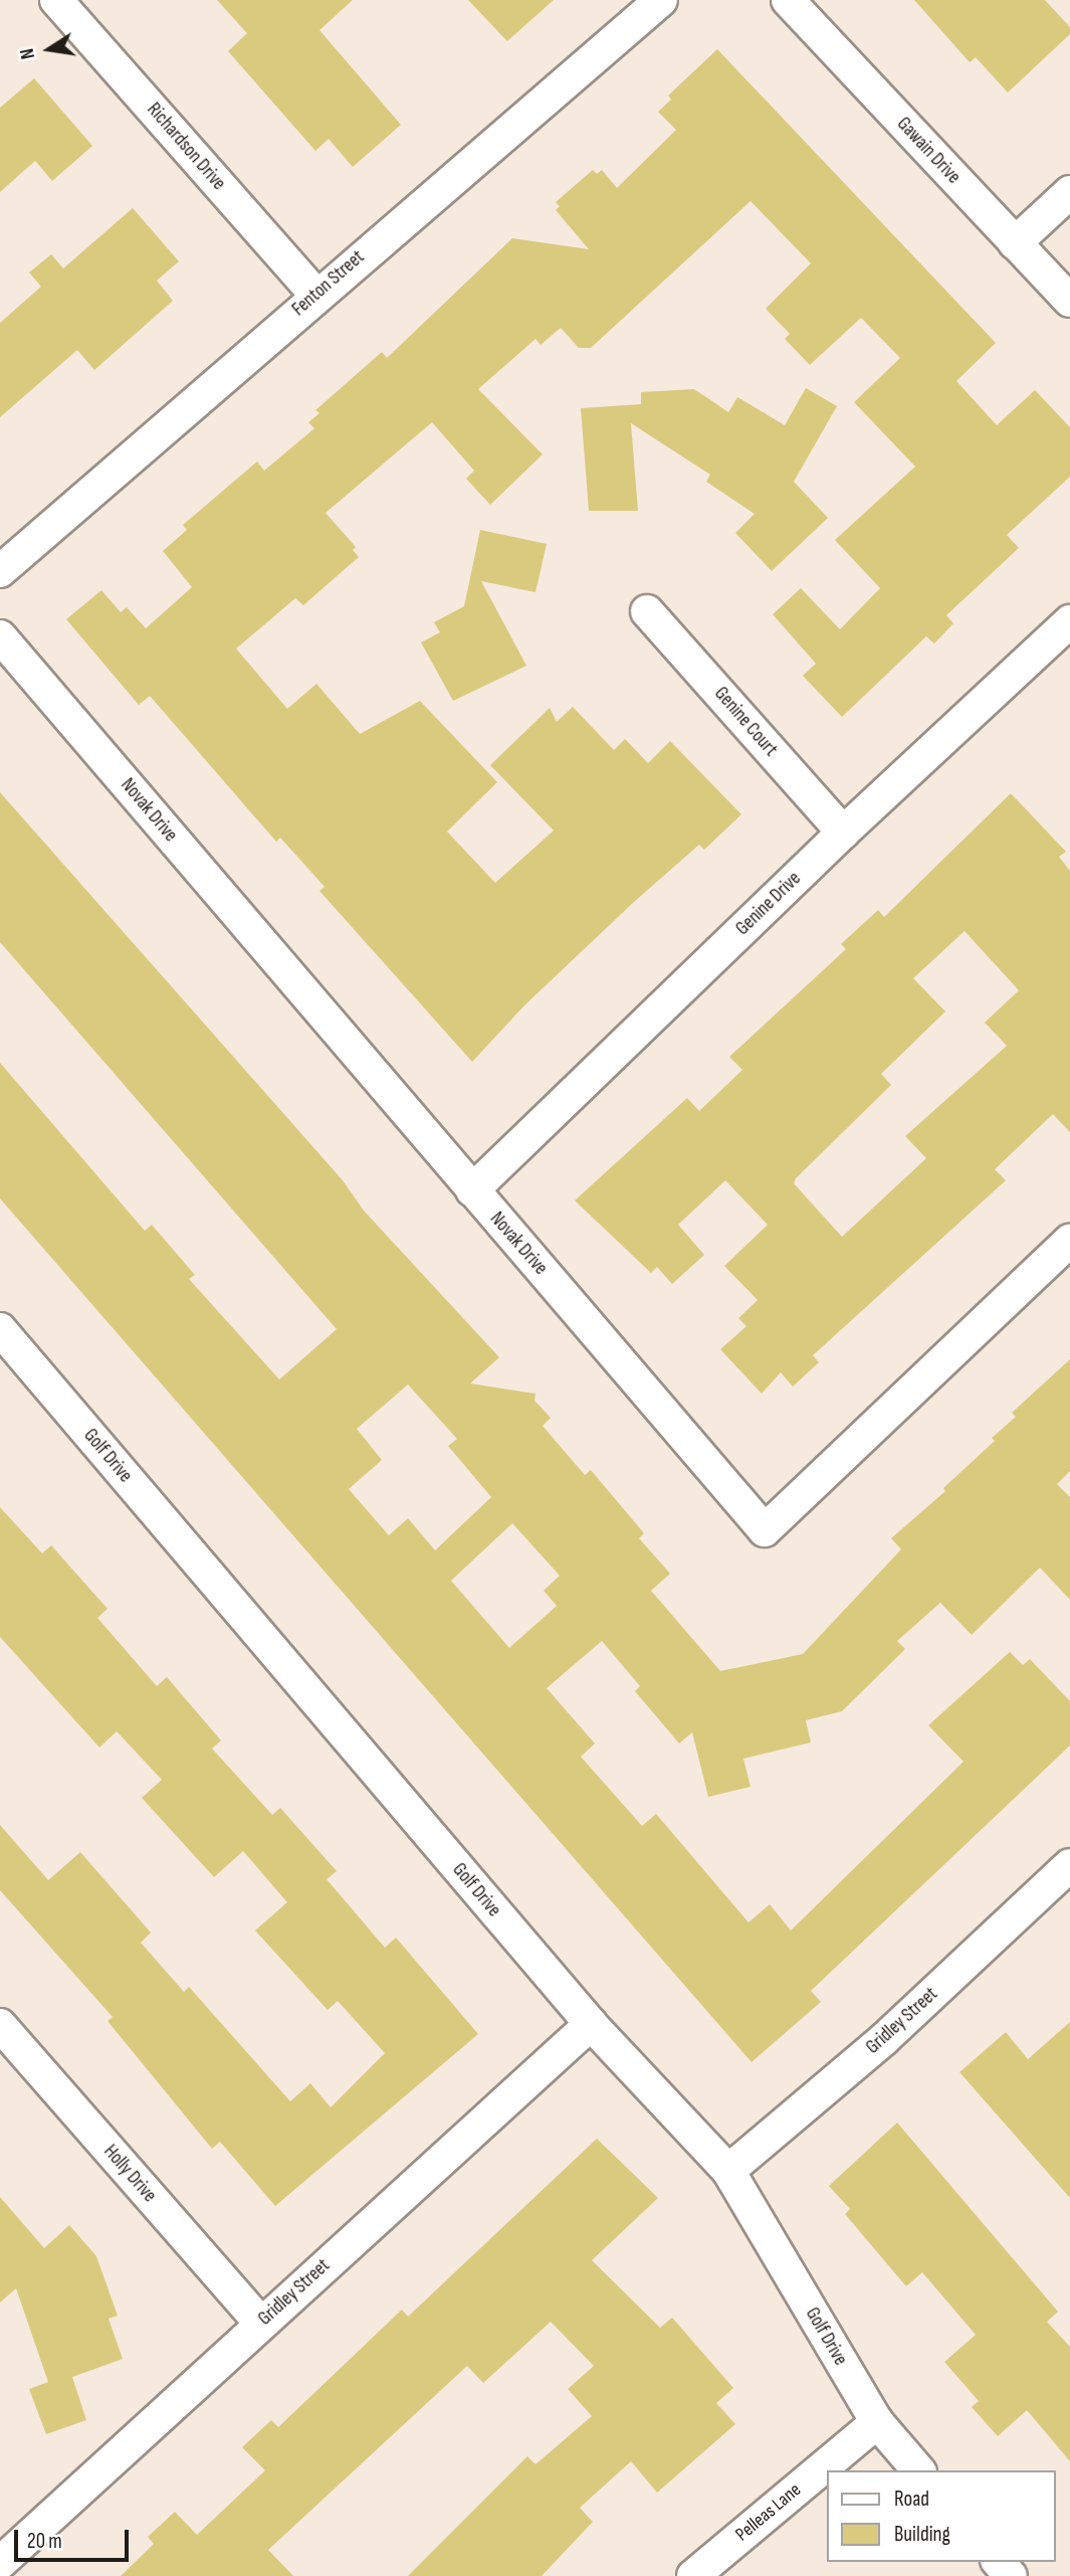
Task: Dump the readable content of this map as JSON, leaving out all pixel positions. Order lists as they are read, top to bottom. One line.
{"streets":{"street":["Richardson Drive","Gawain Drive","Fenton Street","Genine Court","Novak Drive","Genine Drive","Golf Drive","Gridley Street","Holly Drive","Pelleas Lane"]},"crossings":[["Richardson Drive","Fenton Street"],["Genine Court","Genine Drive"],["Novak Drive","Genine Drive"],["Golf Drive","Gridley Street"],["Golf Drive","Pelleas Lane"],["Gridley Street","Holly Drive"]],"legend":["Road","Building"],"scale_bar":"20 m","north":"left"}
